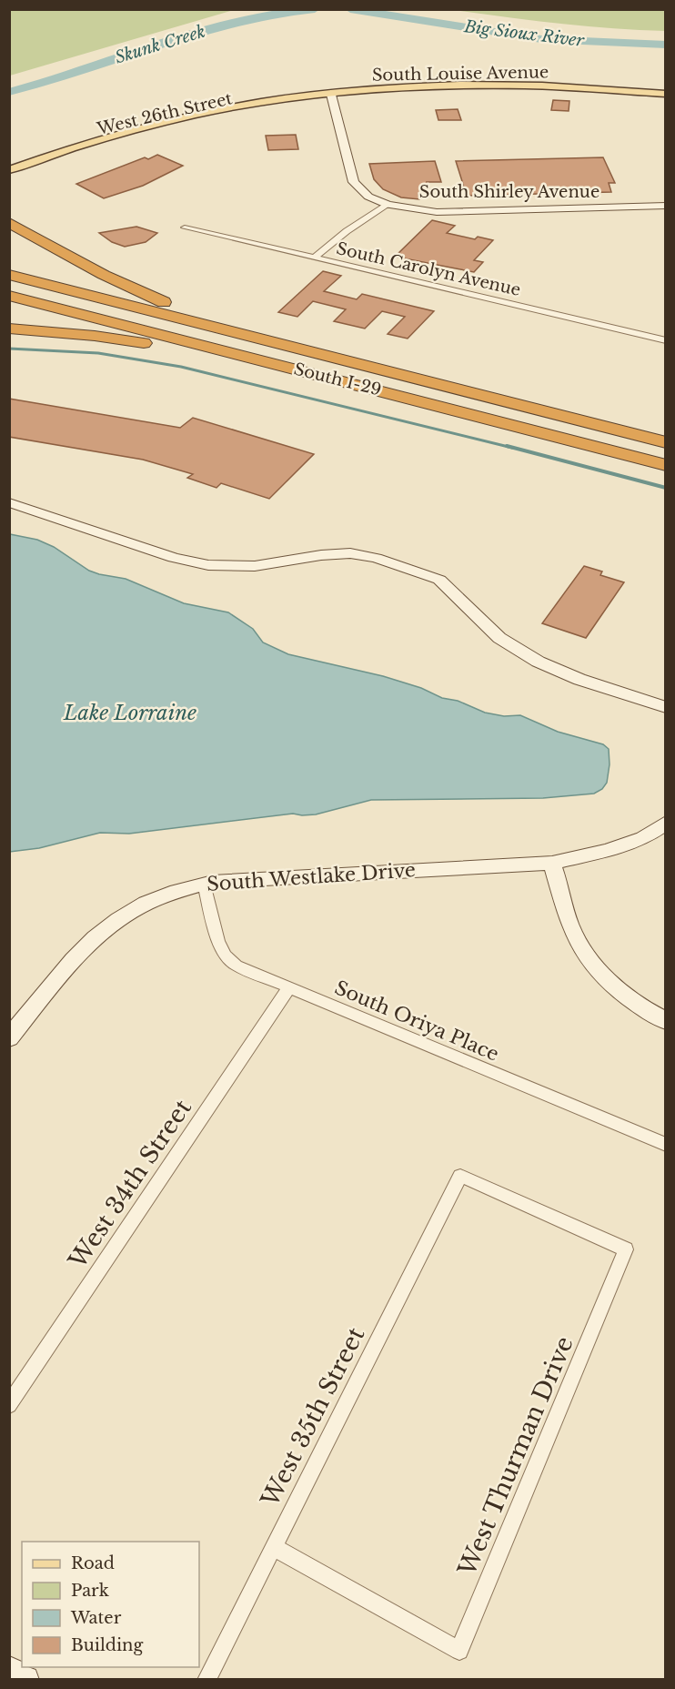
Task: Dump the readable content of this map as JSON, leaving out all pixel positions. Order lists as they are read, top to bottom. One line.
{"streets":{"highway":["South I-29"],"main road":["South Louise Avenue","West 26th Street"],"street":["South Shirley Avenue","South Carolyn Avenue","South Westlake Drive","South Oriya Place","West 34th Street","West 35th Street","West Thurman Drive"]},"crossings":[["South Louise Avenue","West 26th Street"],["South Louise Avenue","South Shirley Avenue"],["West 26th Street","South Shirley Avenue"],["South Westlake Drive","South Oriya Place"],["South Oriya Place","West 34th Street"],["West 35th Street","West Thurman Drive"]],"water":["Big Sioux River","Skunk Creek","Lake Lorraine"],"legend":["Road","Park","Water","Building"]}
